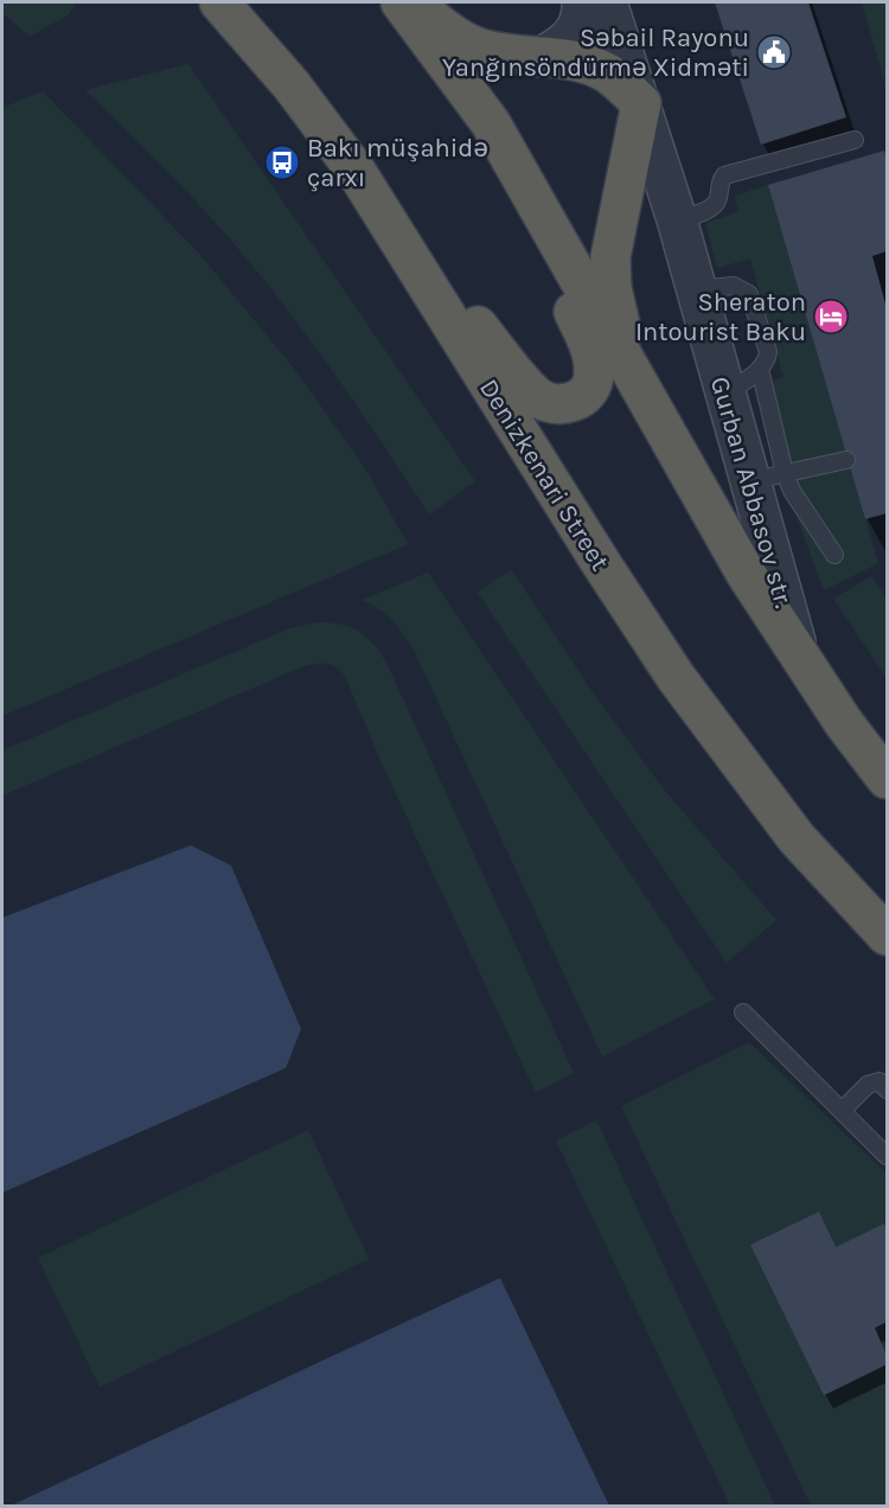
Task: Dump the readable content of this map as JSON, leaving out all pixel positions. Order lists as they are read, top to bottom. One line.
{"streets":{"highway":["Denizkenari Street"],"street":["Gurban Abbasov str."]},"places":{"public building":["Səbail Rayonu Yanğınsöndürmə Xidməti"],"bus stop":["Bakı müşahidə çarxı"],"hotel":["Sheraton Intourist Baku"]}}
